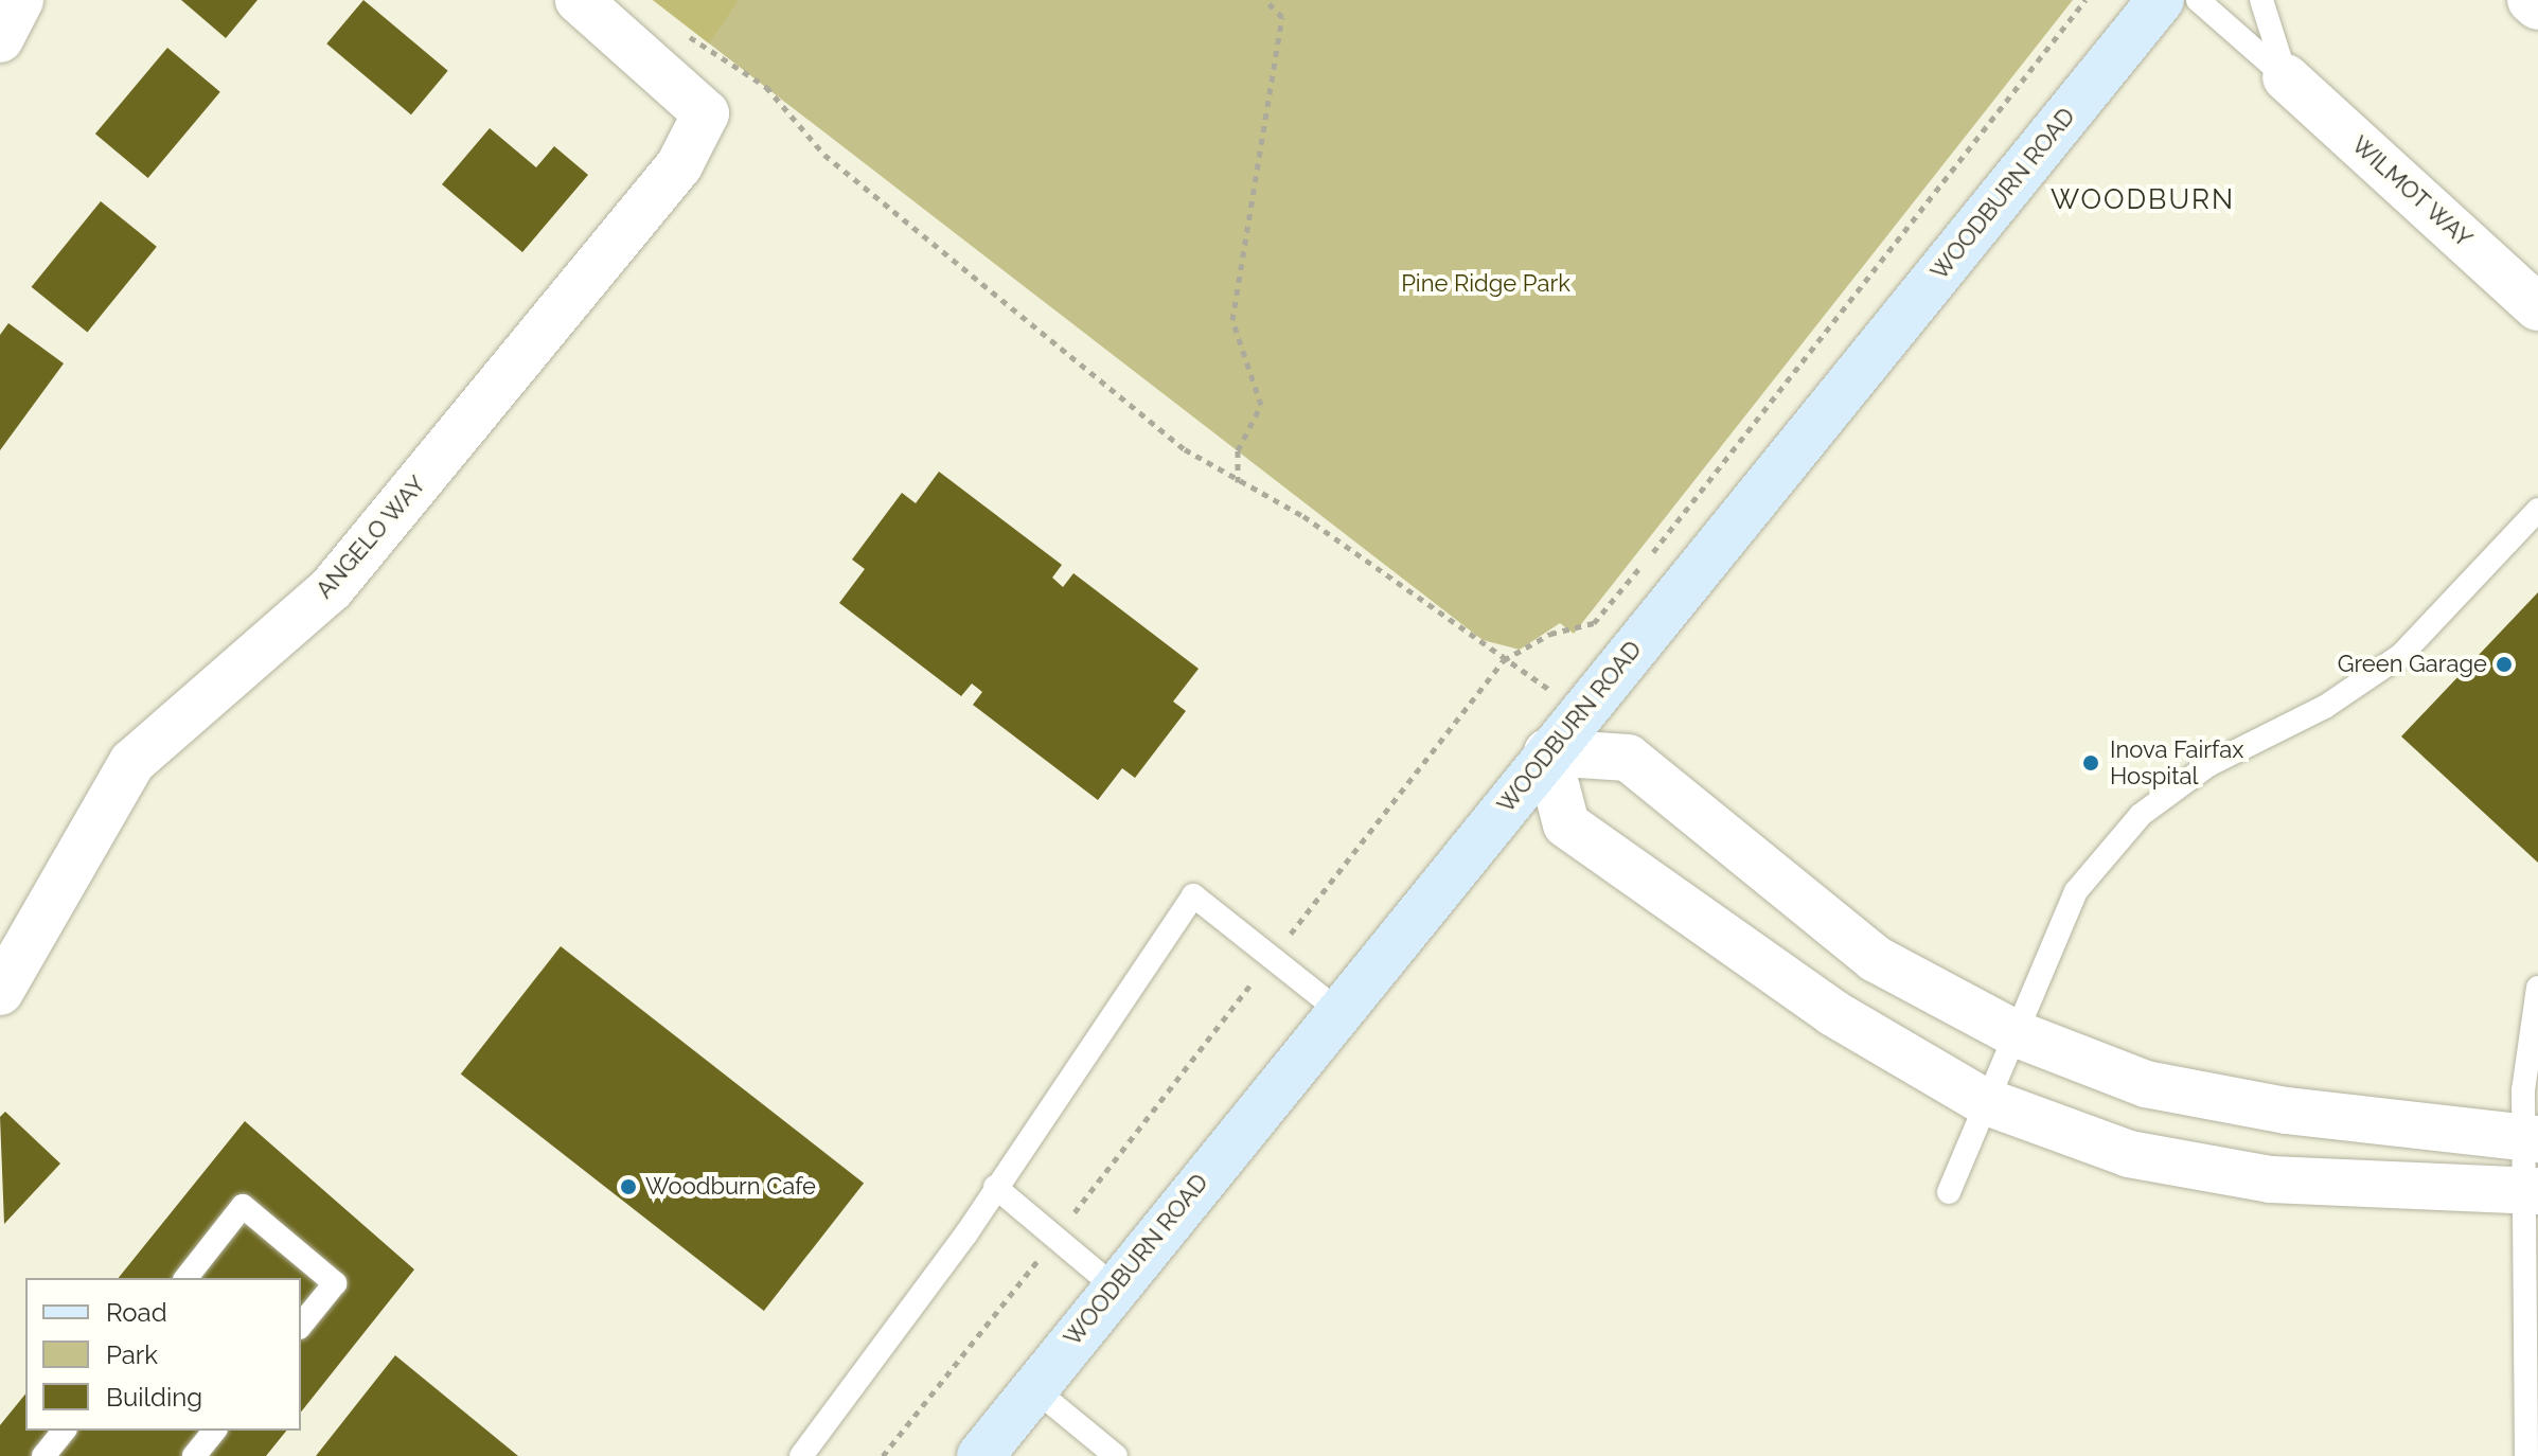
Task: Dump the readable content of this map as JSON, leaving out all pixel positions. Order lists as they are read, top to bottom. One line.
{"streets":{"street":["WILMOT WAY","WOODBURN ROAD","ANGELO WAY"]},"districts":["WOODBURN"],"parks":["Pine Ridge Park"],"places":["Green Garage","Inova Fairfax Hospital","Woodburn Cafe"],"legend":["Road","Park","Building"]}
